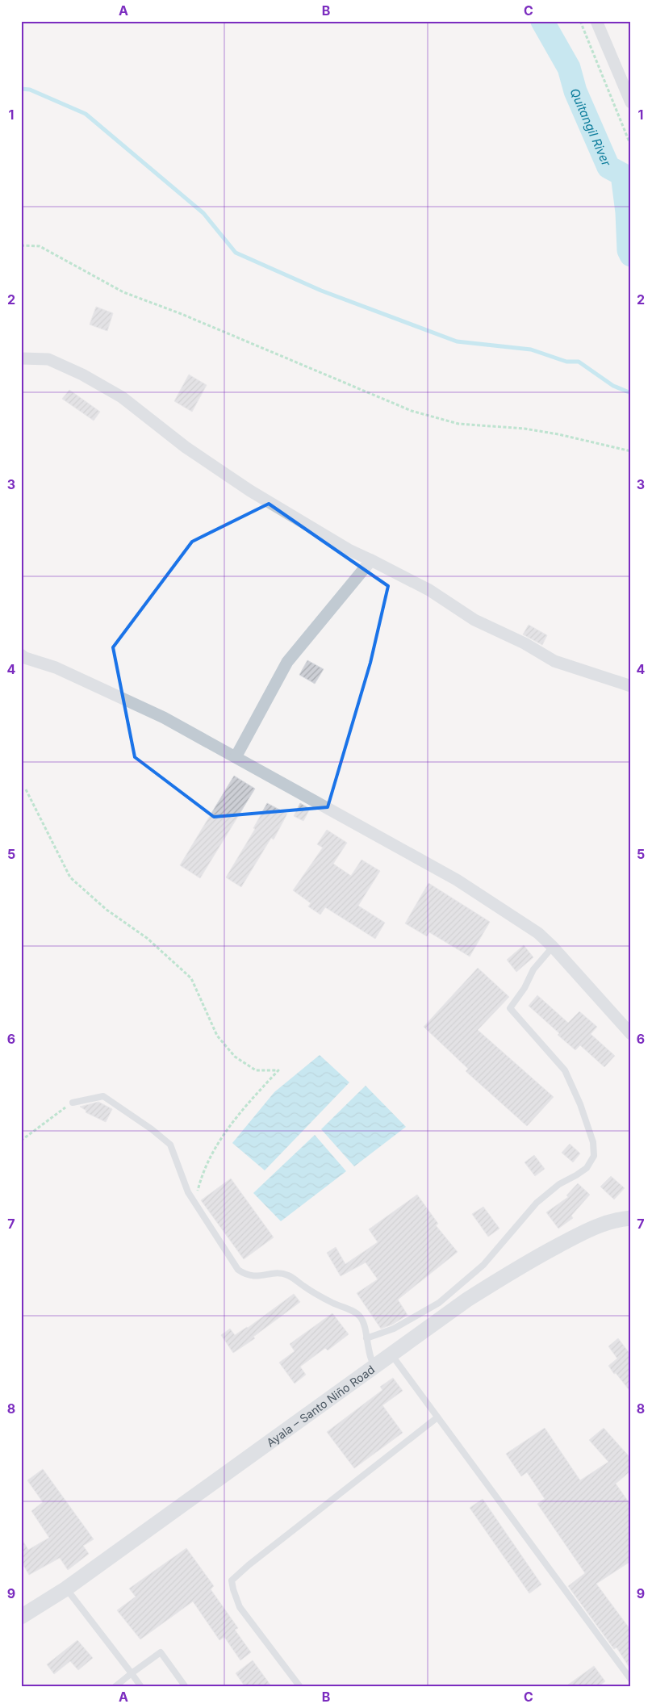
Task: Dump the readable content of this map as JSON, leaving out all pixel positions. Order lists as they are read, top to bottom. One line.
{"streets":{"street":["Ayala – Santo Niño Road"]},"water":["Quitangil River"],"grid":{"columns":["A","B","C"],"rows":["1","2","3","4","5","6","7","8","9"]}}
